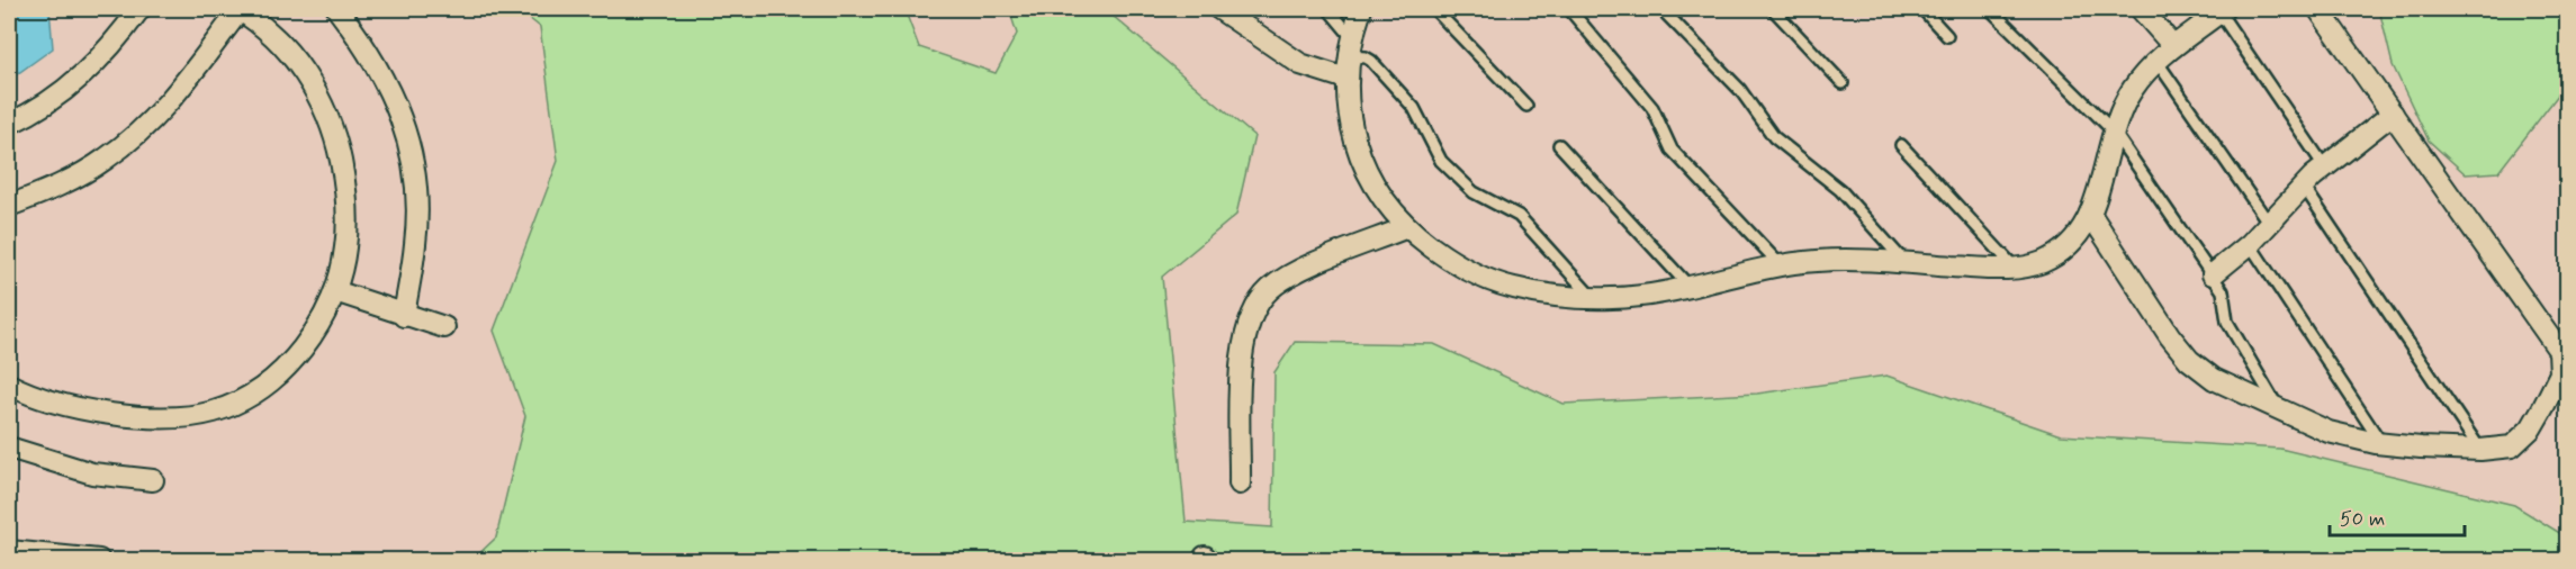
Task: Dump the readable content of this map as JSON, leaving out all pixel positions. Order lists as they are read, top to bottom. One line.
{"scale_bar":"50 m"}
